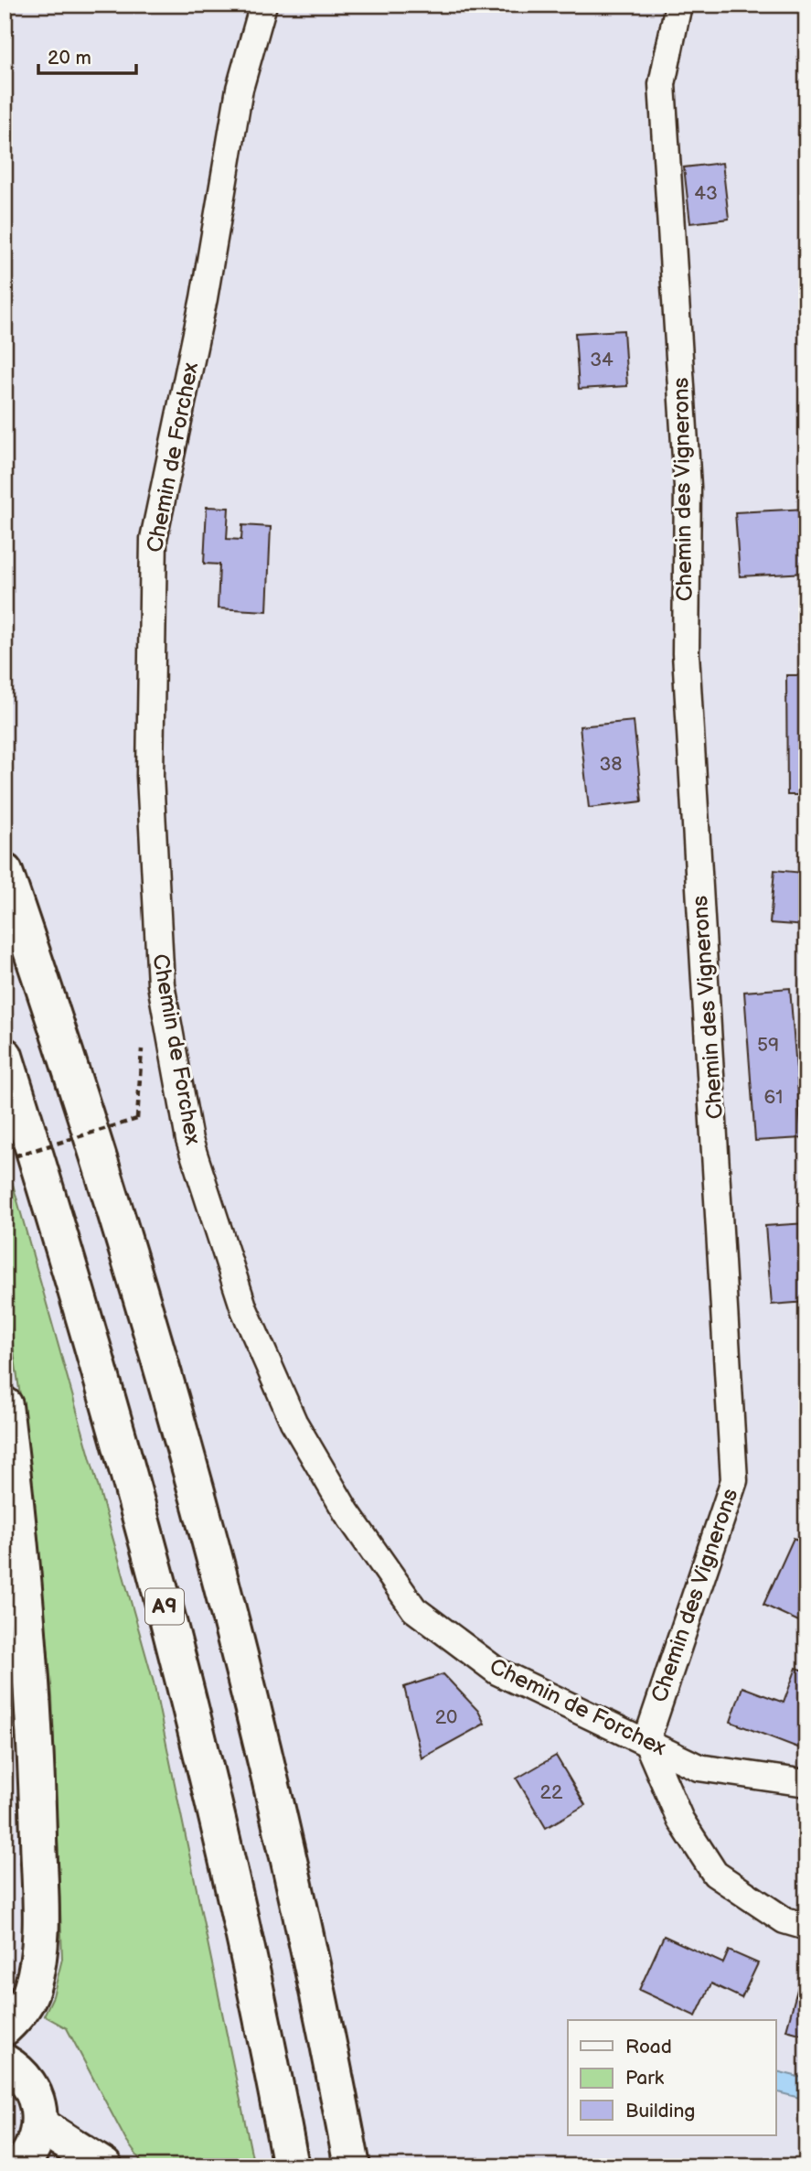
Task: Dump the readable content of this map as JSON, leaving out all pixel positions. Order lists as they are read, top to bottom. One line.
{"streets":{"main road":["A9"],"street":["Chemin de Forchex","Chemin des Vignerons"]},"crossings":[["Chemin de Forchex","Chemin des Vignerons"]],"house_numbers":["43","34","38","59","61","20","22"],"legend":["Road","Park","Building"],"scale_bar":"20 m"}
